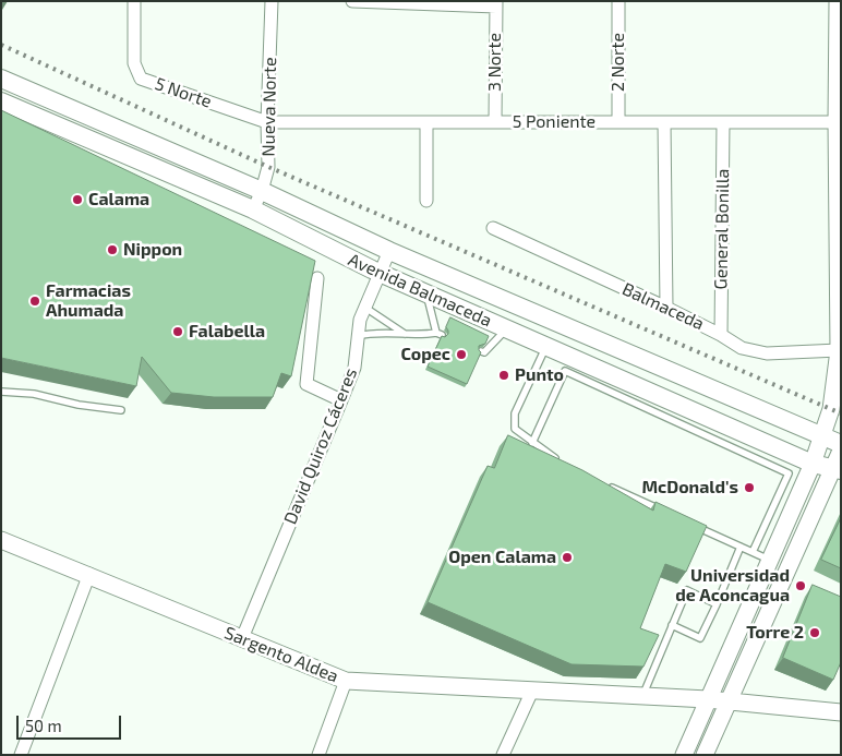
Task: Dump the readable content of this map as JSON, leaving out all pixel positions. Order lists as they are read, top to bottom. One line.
{"streets":{"main road":["Avenida Balmaceda"],"street":["3 Norte","2 Norte","5 Norte","Nueva Norte","5 Poniente","General Bonilla","Balmaceda","David Quiroz Cáceres","Sargento Aldea"]},"crossings":[["3 Norte","5 Poniente"],["2 Norte","5 Poniente"],["5 Norte","Nueva Norte"],["5 Norte","5 Poniente"],["Nueva Norte","5 Poniente"],["Nueva Norte","Avenida Balmaceda"],["5 Poniente","General Bonilla"],["General Bonilla","Balmaceda"],["Avenida Balmaceda","David Quiroz Cáceres"],["David Quiroz Cáceres","Sargento Aldea"]],"places":["Calama","Nippon","Farmacias Ahumada","Falabella","Copec","Punto","McDonald's","Open Calama","Universidad de Aconcagua","Torre 2"],"scale_bar":"50 m"}
